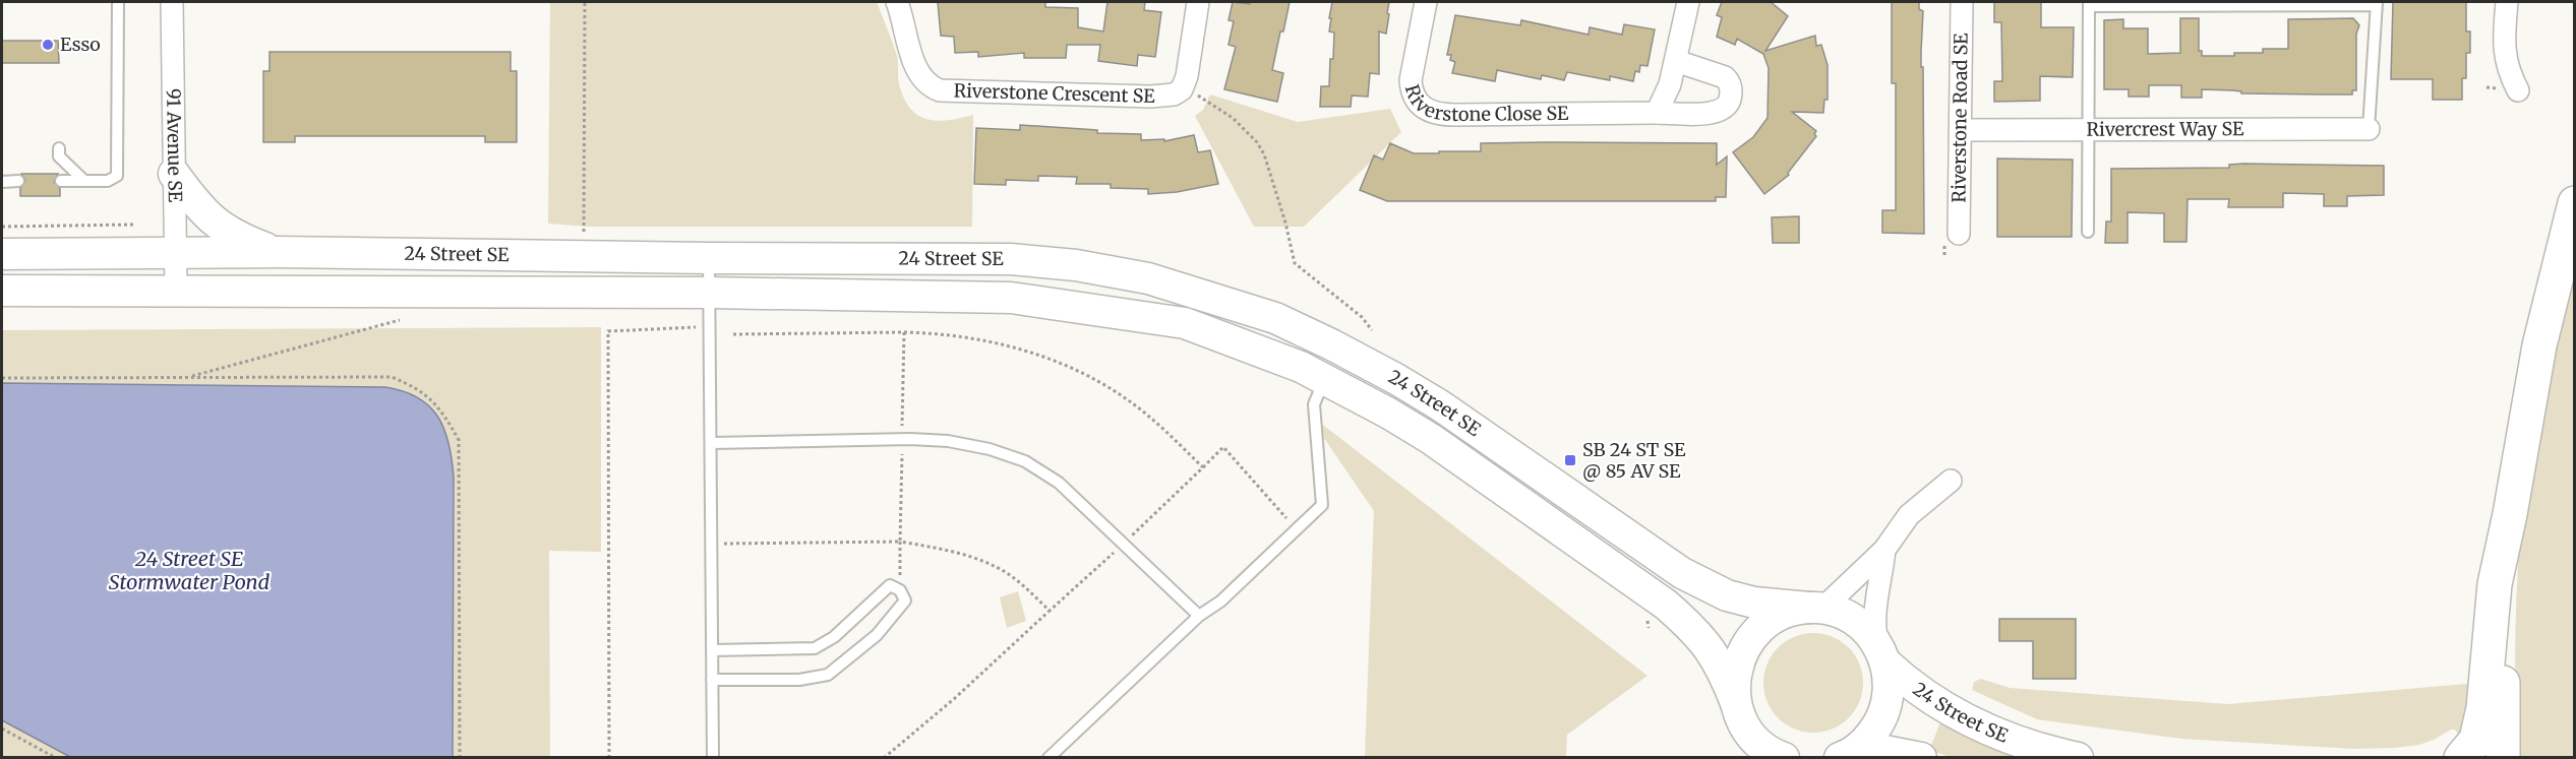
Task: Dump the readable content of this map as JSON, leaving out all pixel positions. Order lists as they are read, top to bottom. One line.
{"streets":{"main road":["24 Street SE"],"street":["Riverstone Crescent SE","Riverstone Close SE","Riverstone Road SE","Rivercrest Way SE","91 Avenue SE"]},"crossings":[["Riverstone Road SE","Rivercrest Way SE"],["91 Avenue SE","24 Street SE"]],"water":["24 Street SE Stormwater Pond"],"places":{"other":["Esso"],"transit":["SB 24 ST SE @ 85 AV SE"]}}
